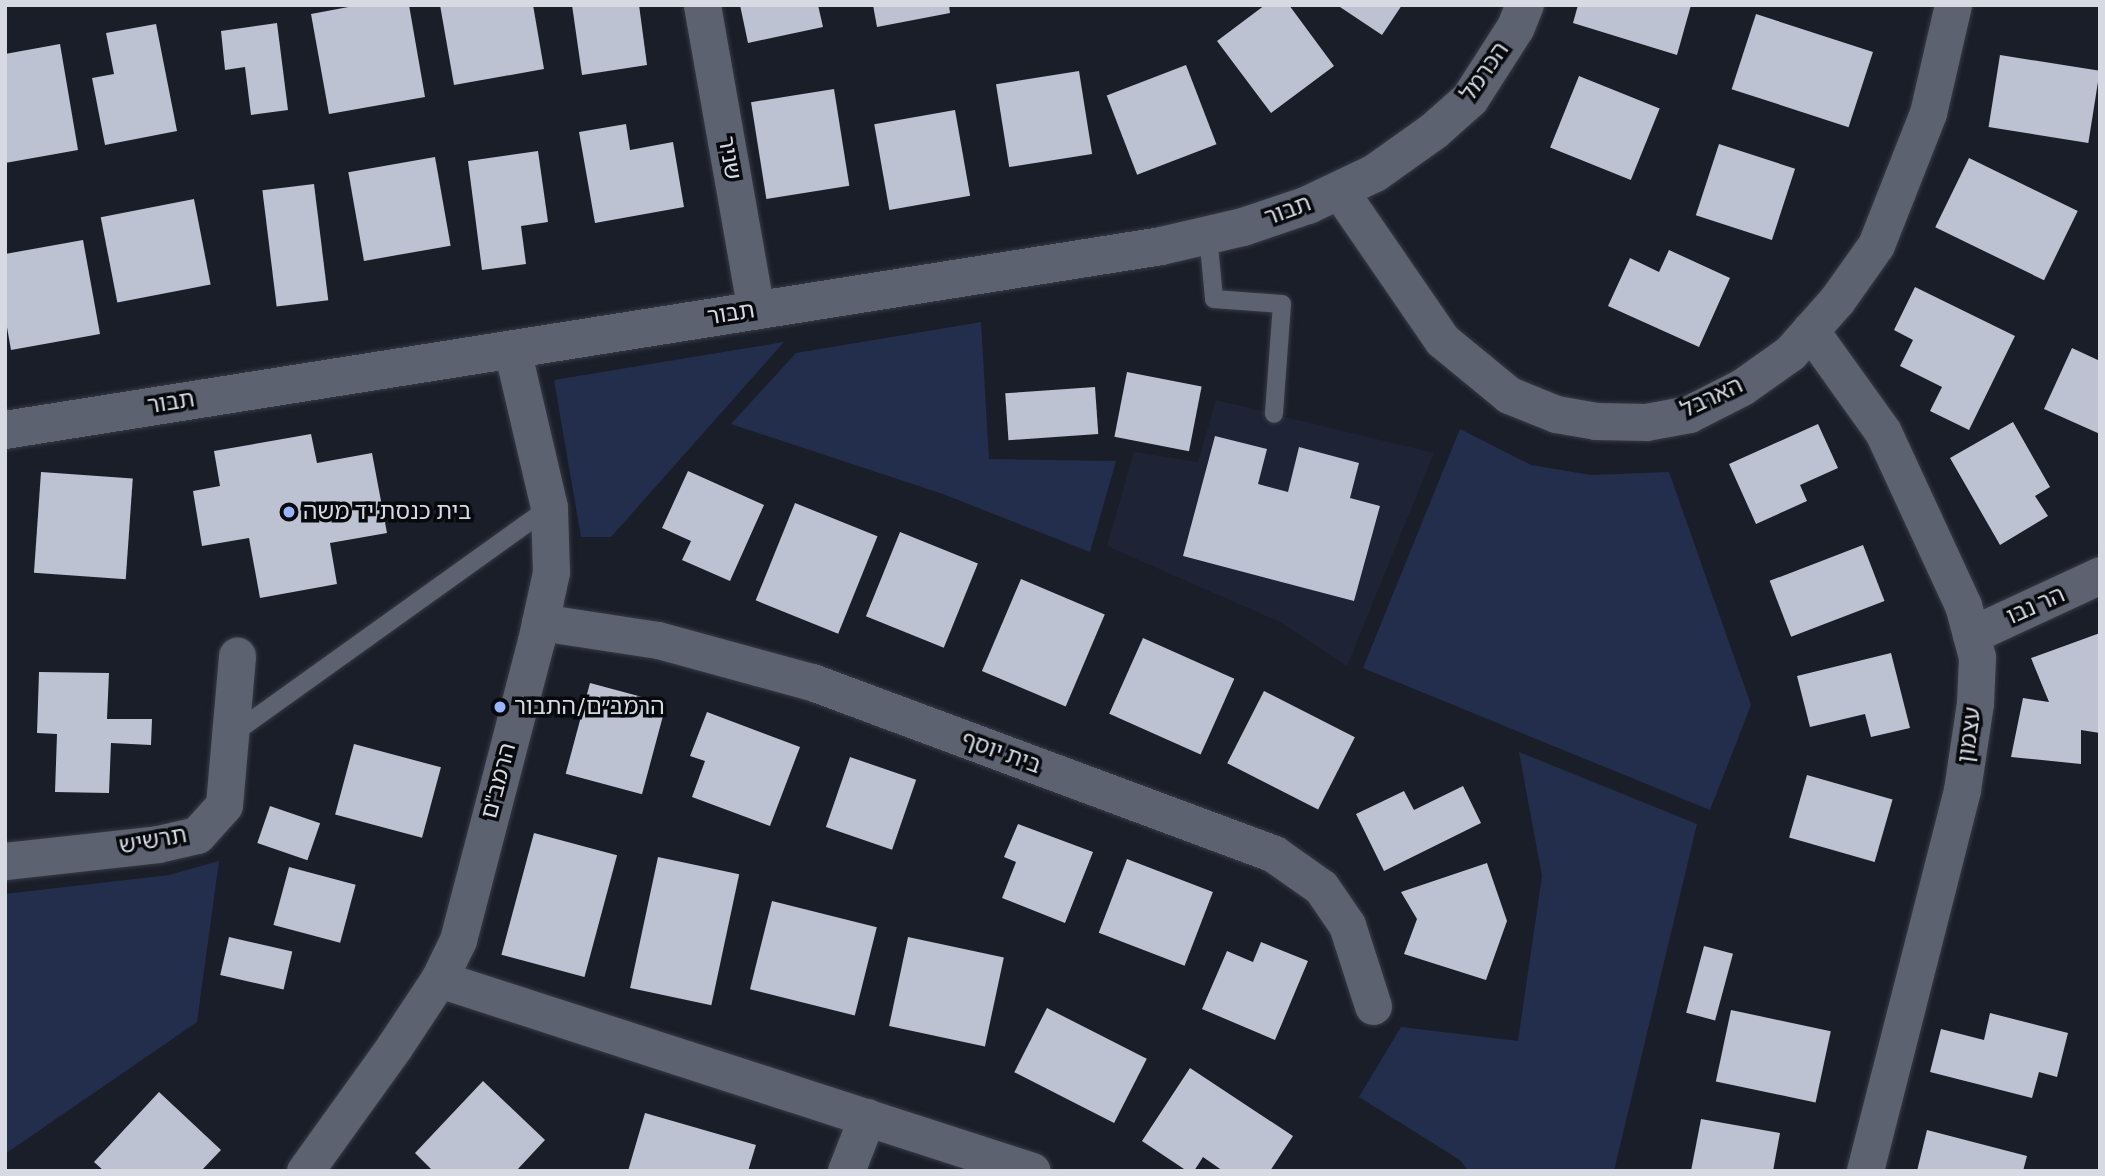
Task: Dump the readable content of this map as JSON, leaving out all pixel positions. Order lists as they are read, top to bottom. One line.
{"streets":{"street":["הכרמל","שניר","תבור","הארבל","הר נבו","עצמון","בית יוסף","הרמב\"ם","תרשיש"]},"crossings":[["הכרמל","תבור"],["שניר","תבור"],["תבור","הארבל"],["תבור","הרמב\"ם"],["הארבל","עצמון"],["הר נבו","עצמון"],["בית יוסף","הרמב\"ם"]],"places":["בית כנסת יד משה","הרמב״ם/התבור"]}
